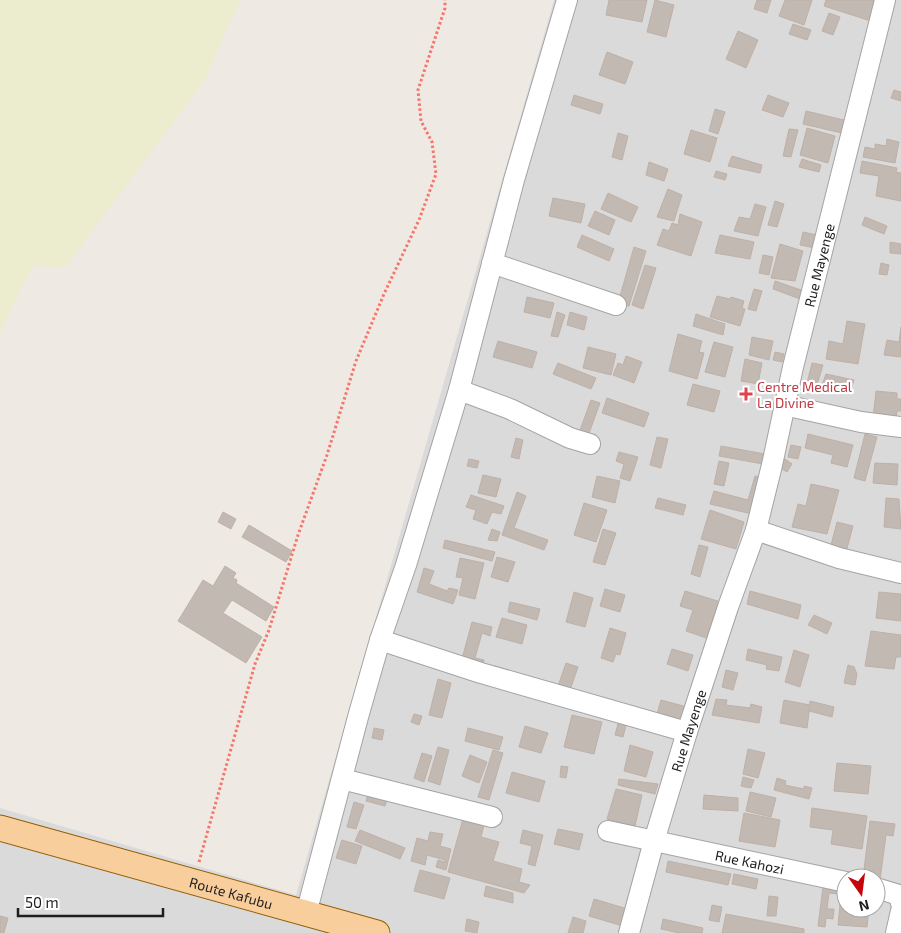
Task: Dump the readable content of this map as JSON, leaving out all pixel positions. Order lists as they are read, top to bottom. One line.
{"streets":{"main road":["Route Kafubu"],"street":["Rue Mayenge","Rue Kahozi"]},"crossings":[["Rue Mayenge","Rue Kahozi"]],"places":{"health":["Centre Medical La Divine"]},"scale_bar":"50 m","north":"bottom"}
